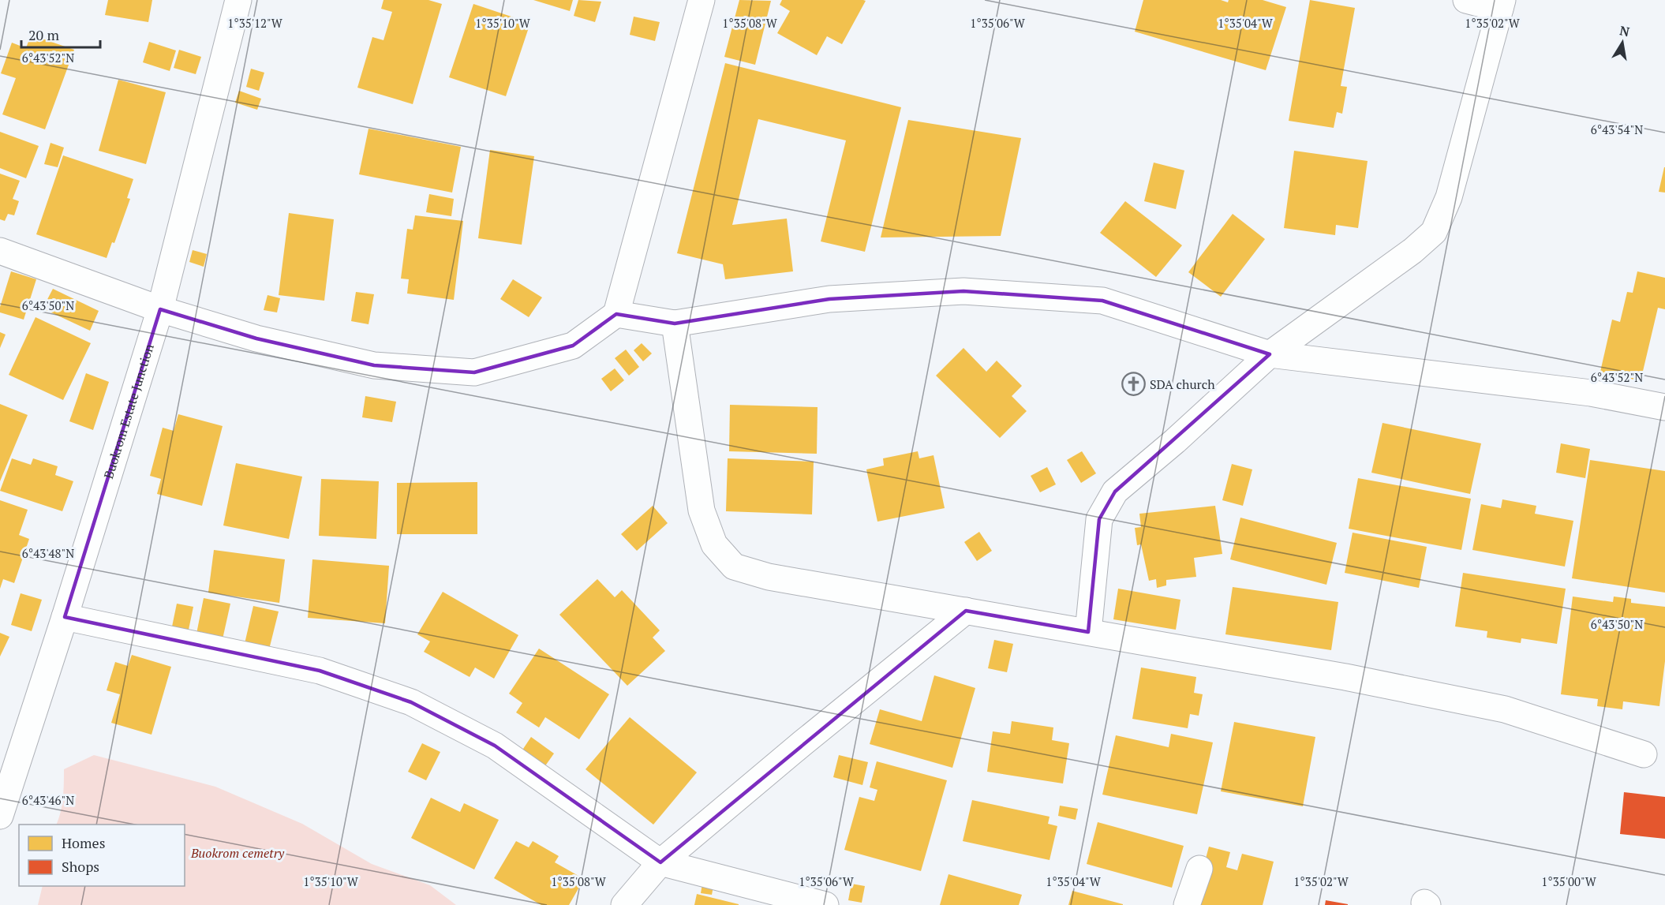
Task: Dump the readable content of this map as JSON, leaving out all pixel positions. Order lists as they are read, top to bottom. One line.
{"streets":{"street":["Buokrom Estate Junction"]},"parks":["Buokrom cemetry"],"places":{"church":["SDA church"]},"legend":["Homes","Shops"],"scale_bar":"20 m","north":"top","coordinates":["1°35'12\"W","1°35'10\"W","1°35'08\"W","1°35'06\"W","1°35'04\"W","1°35'02\"W","6°43'52\"N","6°43'54\"N","6°43'50\"N","6°43'48\"N","6°43'46\"N","1°35'00\"W"]}
